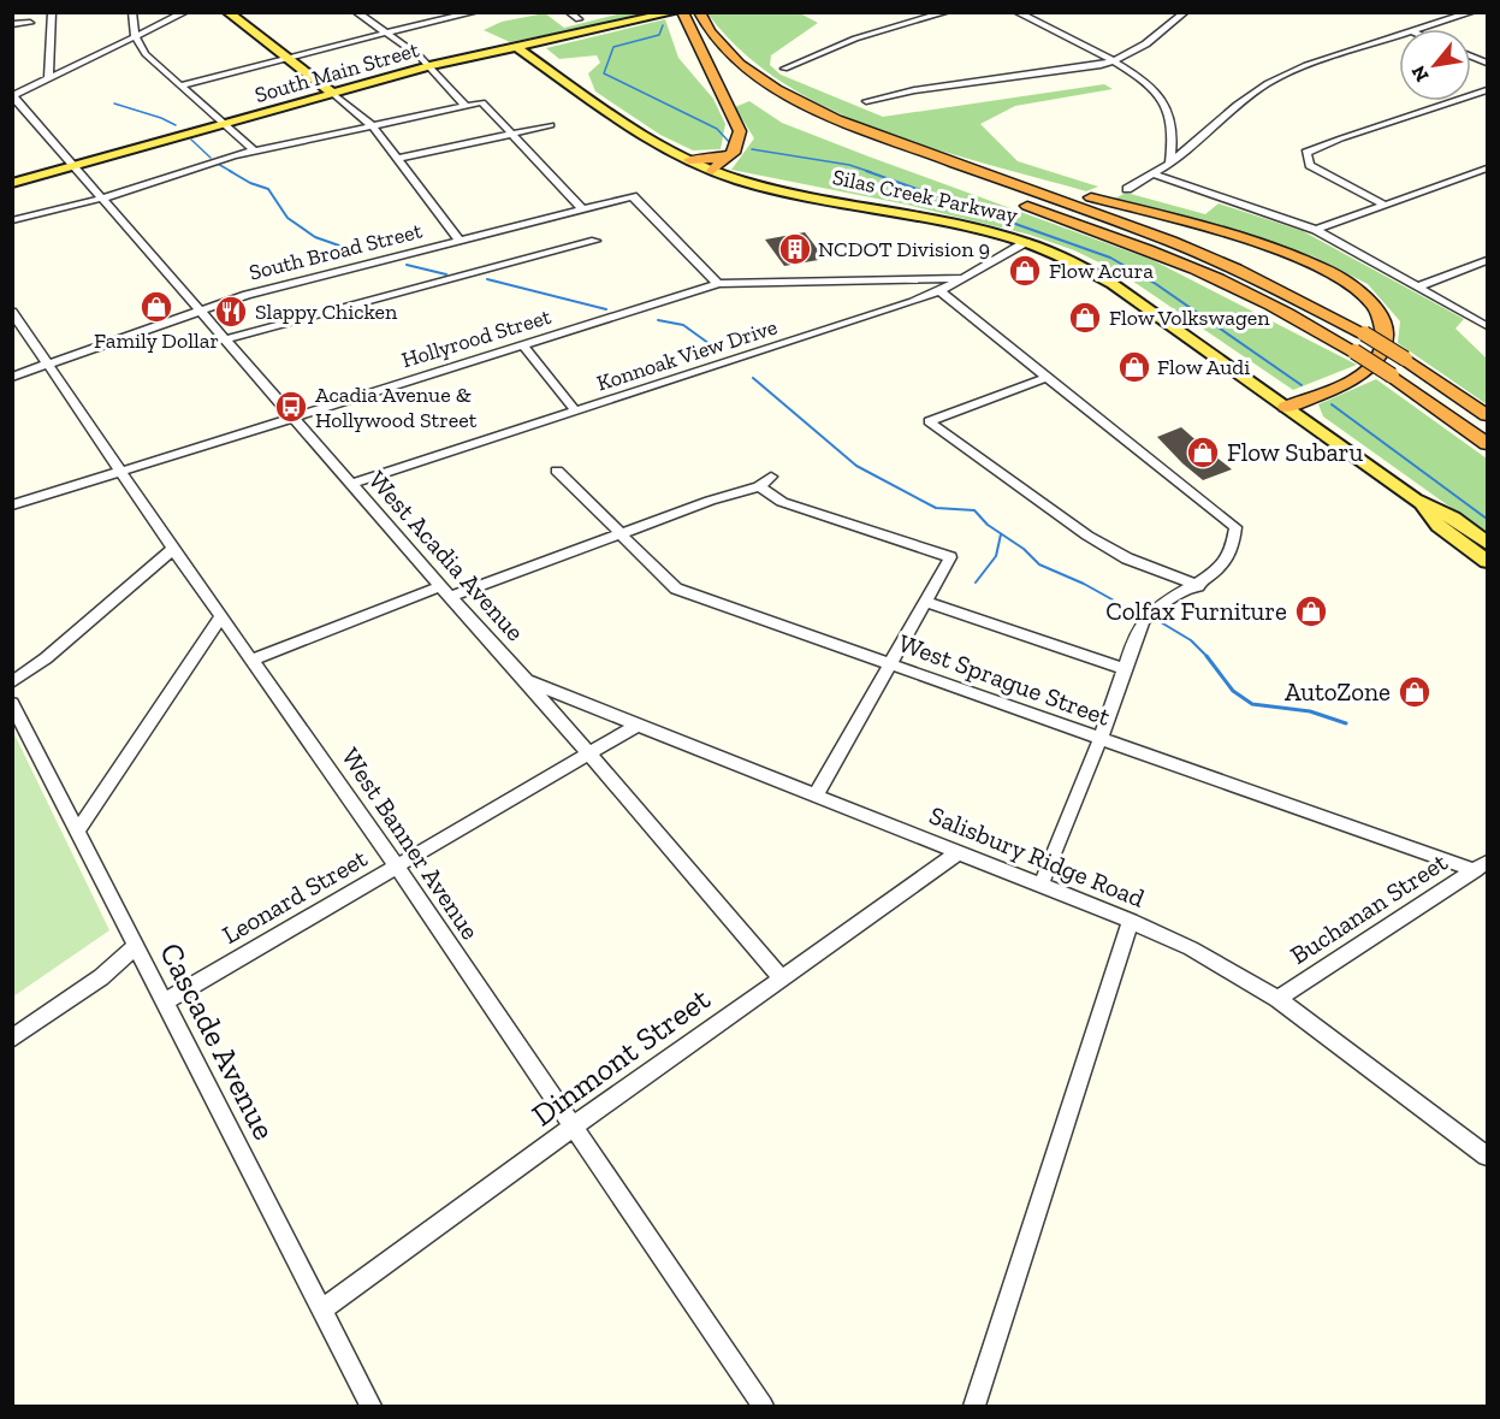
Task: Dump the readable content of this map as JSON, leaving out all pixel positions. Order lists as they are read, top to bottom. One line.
{"streets":{"main road":["South Main Street","Silas Creek Parkway"],"street":["South Broad Street","Hollyrood Street","Konnoak View Drive","West Acadia Avenue","West Sprague Street","West Banner Avenue","Salisbury Ridge Road","Leonard Street","Buchanan Street","Cascade Avenue","Dinmont Street"]},"crossings":[["South Main Street","Silas Creek Parkway"],["South Main Street","West Acadia Avenue"],["Silas Creek Parkway","Konnoak View Drive"],["South Broad Street","Hollyrood Street"],["South Broad Street","West Acadia Avenue"],["South Broad Street","West Banner Avenue"],["Hollyrood Street","Konnoak View Drive"],["Hollyrood Street","West Acadia Avenue"],["Hollyrood Street","West Banner Avenue"],["Konnoak View Drive","West Acadia Avenue"],["West Acadia Avenue","Salisbury Ridge Road"],["West Acadia Avenue","Leonard Street"],["West Acadia Avenue","Dinmont Street"],["West Sprague Street","Buchanan Street"],["West Banner Avenue","Leonard Street"],["West Banner Avenue","Dinmont Street"],["Salisbury Ridge Road","Leonard Street"],["Salisbury Ridge Road","Buchanan Street"],["Salisbury Ridge Road","Dinmont Street"],["Leonard Street","Cascade Avenue"],["Cascade Avenue","Dinmont Street"]],"places":{"building":["NCDOT Division 9"],"shop":["Flow Acura","Family Dollar","Flow Volkswagen","Flow Audi","Flow Subaru","Colfax Furniture","AutoZone"],"restaurant":["Slappy Chicken"],"bus stop":["Acadia Avenue & Hollywood Street"]},"north":"bottom left"}
